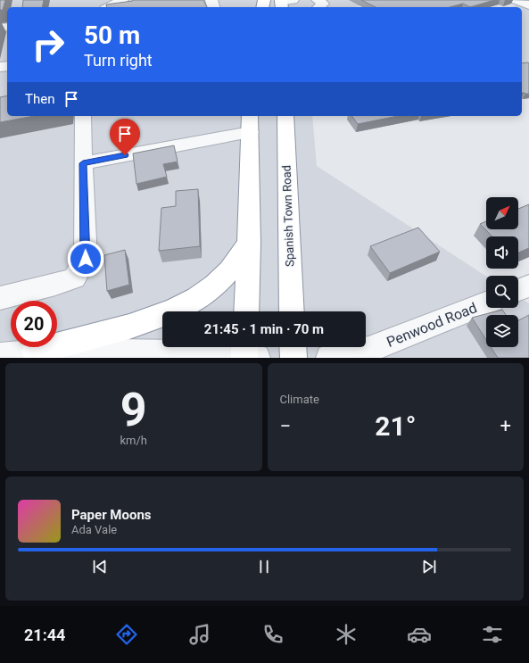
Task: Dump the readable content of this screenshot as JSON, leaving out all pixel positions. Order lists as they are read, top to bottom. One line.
{"streets":{"highway":["Spanish Town Road"],"street":["Penwood Road"]},"north":"top right","page":{"turn":["50 m","Turn right"],"then":"Then","limit":"20","trip":"21:45 · 1 min · 70 m","tile":[["9","km/h"],"Climate"],"heat":["−","21°","+"],"song":["Paper Moons","Ada Vale"],"tabs":"21:44"}}
